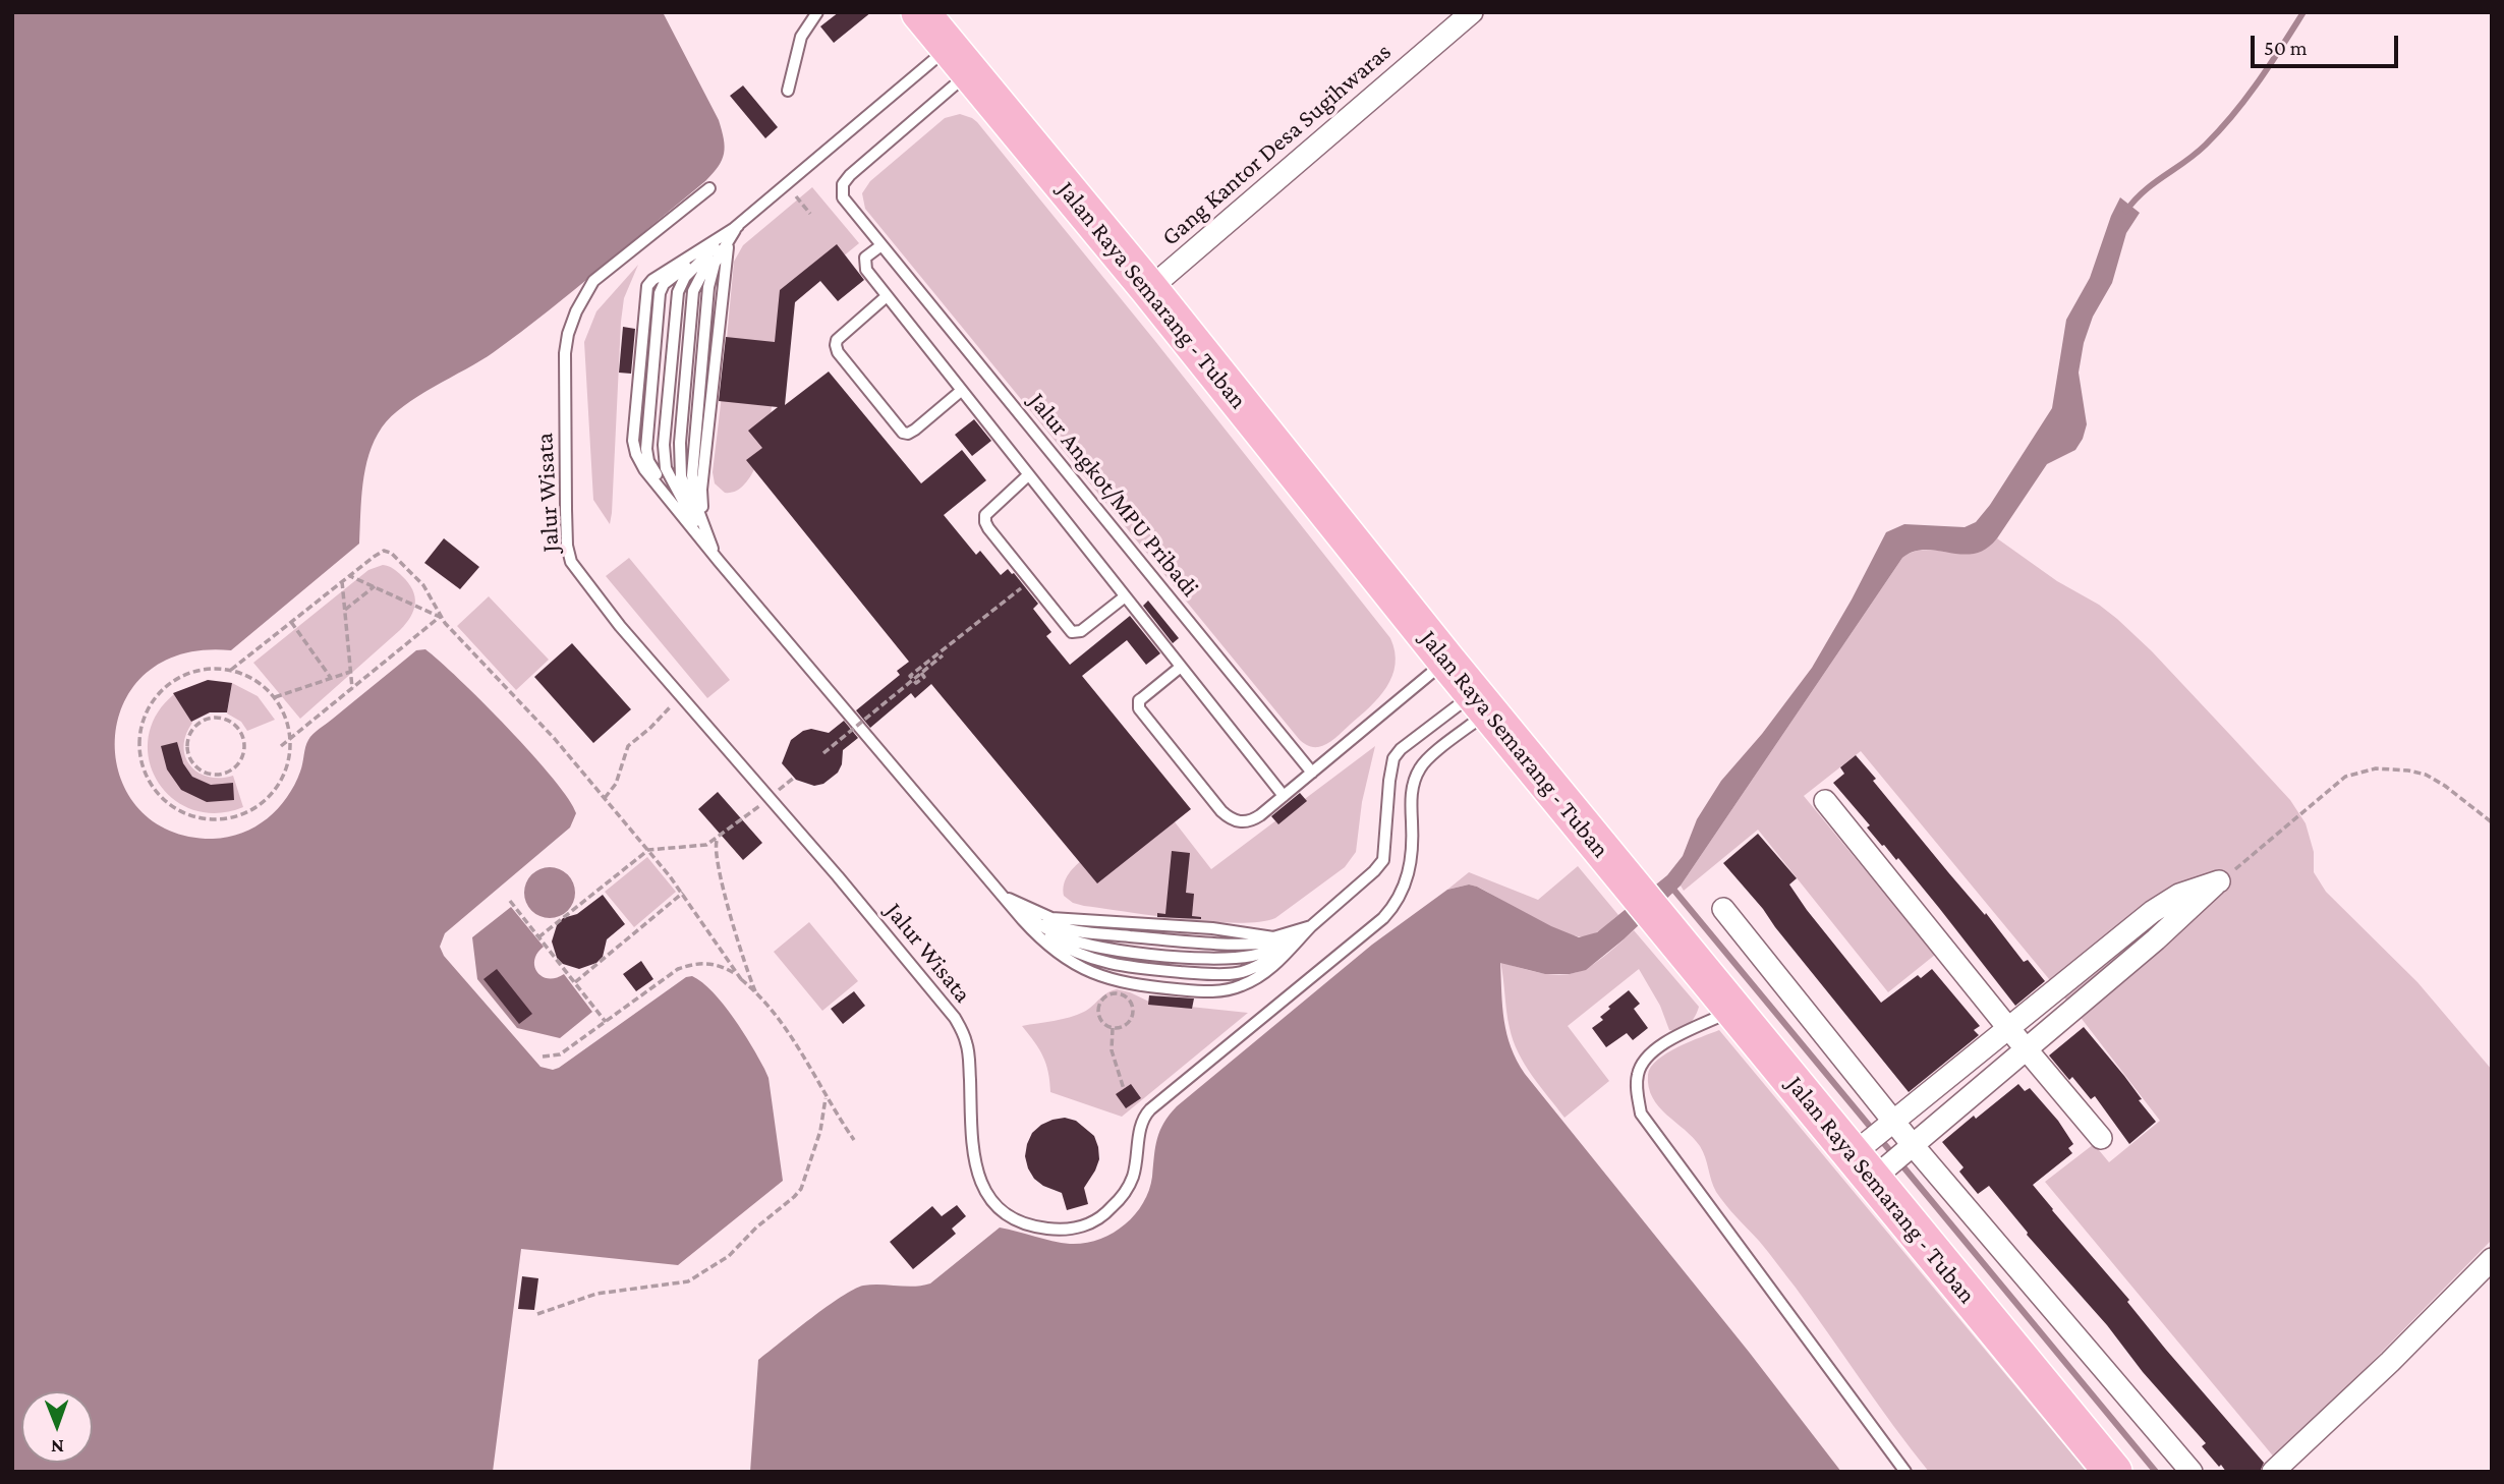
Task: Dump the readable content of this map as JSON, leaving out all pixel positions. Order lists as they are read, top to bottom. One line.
{"streets":{"highway":["Jalan Raya Semarang - Tuban"],"street":["Gang Kantor Desa Sugihwaras"],"lane":["Jalur Wisata","Jalur Angkot/MPU Pribadi"]},"crossings":[["Gang Kantor Desa Sugihwaras","Jalan Raya Semarang - Tuban"],["Jalan Raya Semarang - Tuban","Jalur Wisata"],["Jalan Raya Semarang - Tuban","Jalur Angkot/MPU Pribadi"]],"scale_bar":"50 m","north":"bottom"}
